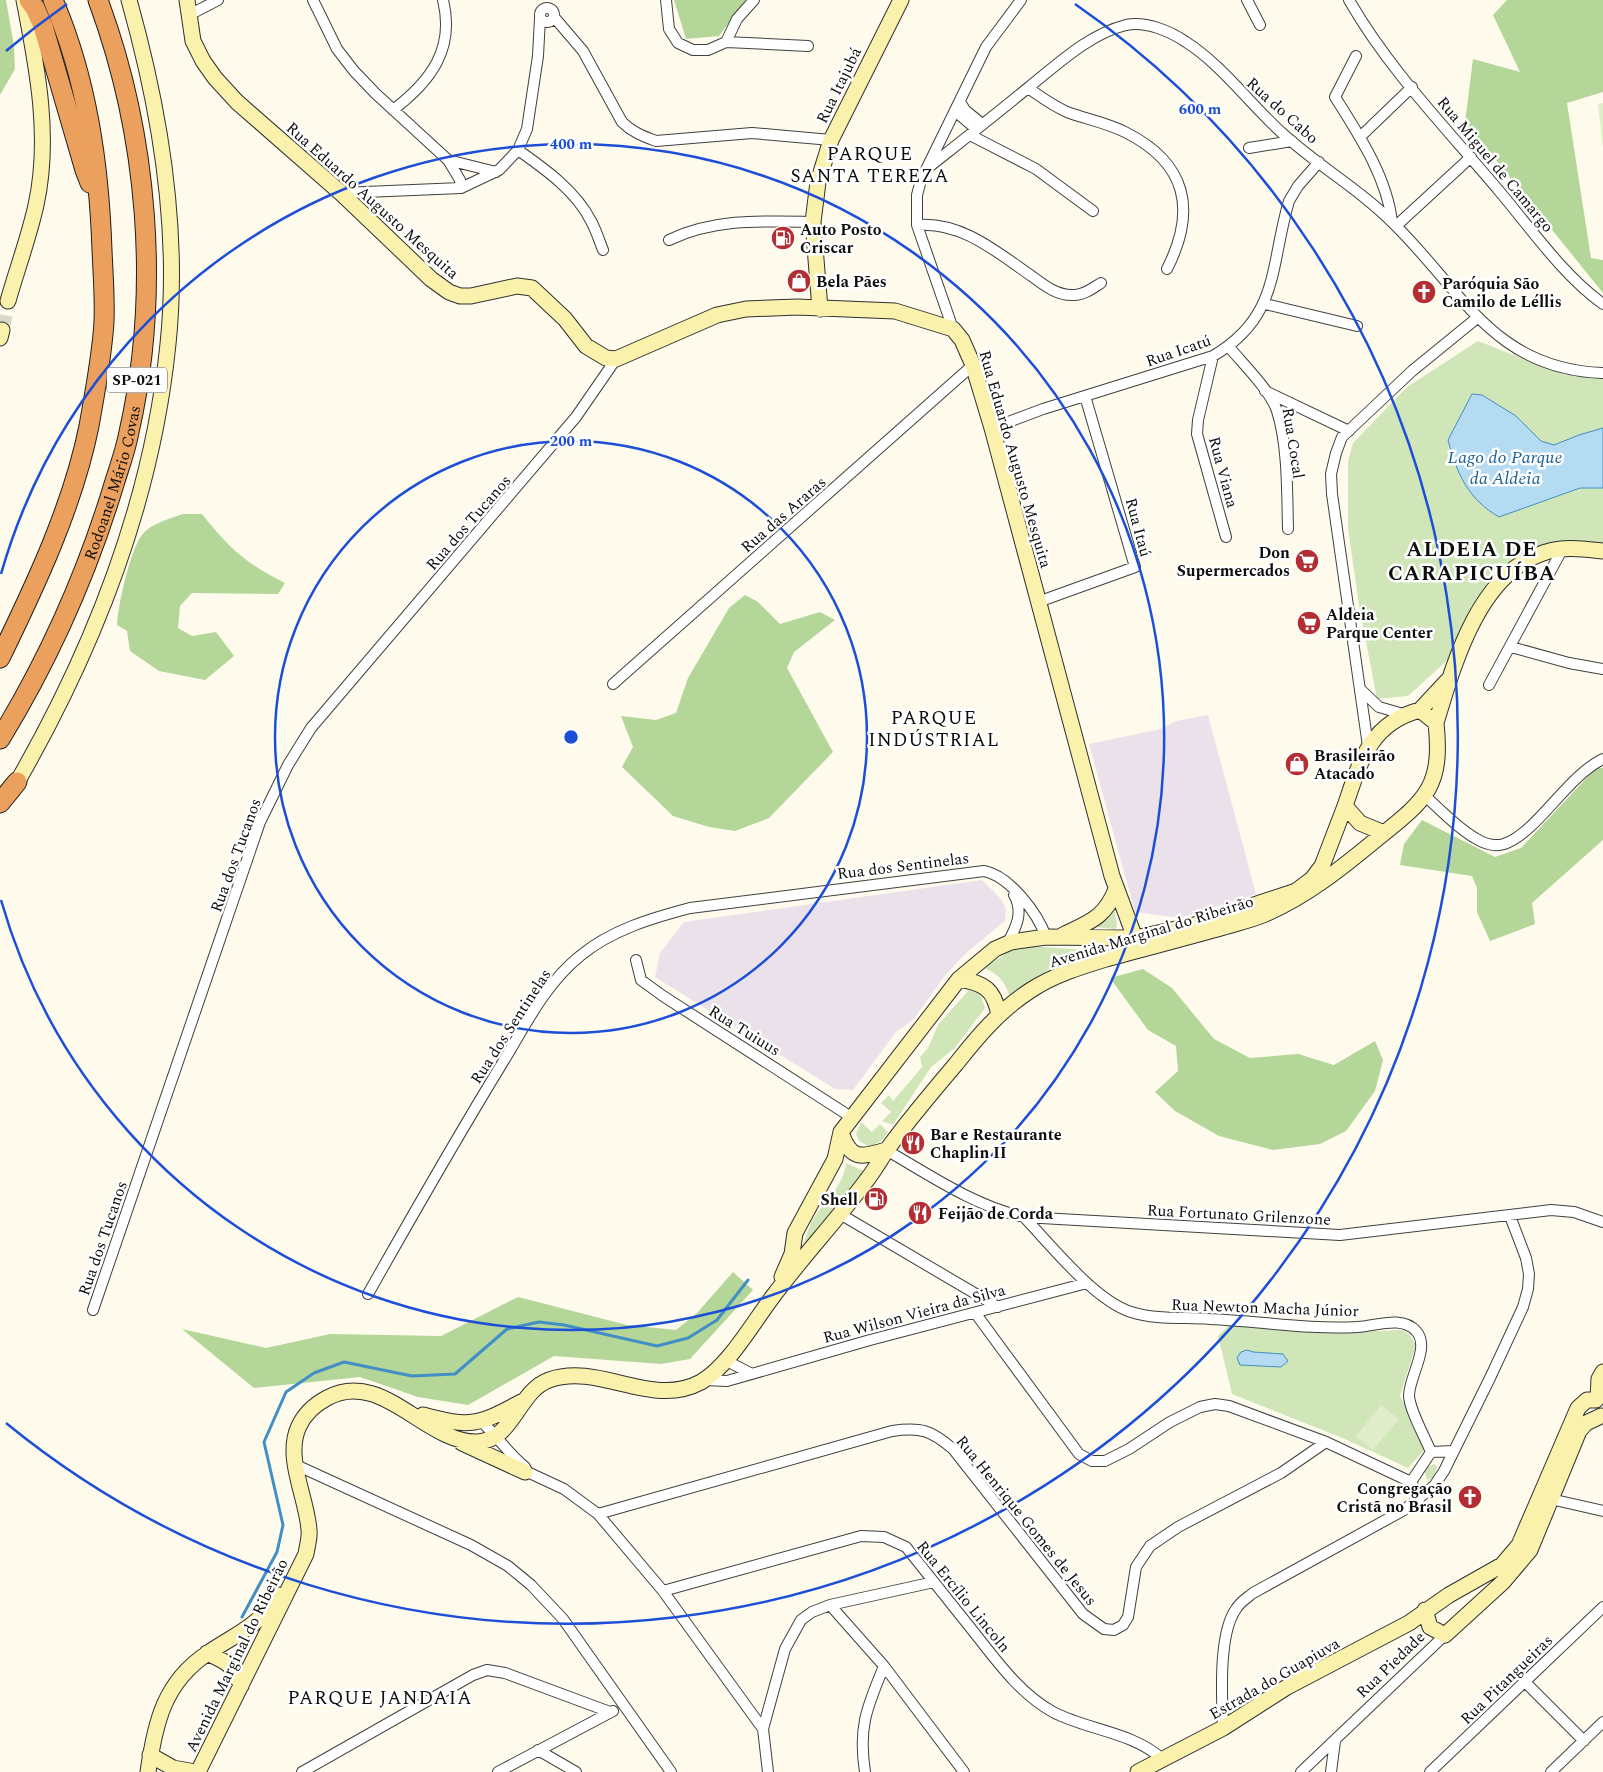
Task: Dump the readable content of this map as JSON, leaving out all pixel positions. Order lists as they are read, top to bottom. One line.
{"streets":{"highway":["SP-021","Rodoanel Mário Covas"],"main road":["Rua Itajubá","Rua Eduardo Augusto Mesquita","Avenida Marginal do Ribeirão","Rua Piedade","Estrada do Guapiuva"],"street":["Rua do Cabo","Rua Miguel de Camargo","Rua Icatú","Rua Cocal","Rua Viana","Rua das Araras","Rua dos Tucanos","Rua Itaú","Rua dos Sentinelas","Rua Tuiuus","Rua Fortunato Grilenzone","Rua Newton Macha Júnior","Rua Wilson Vieira da Silva","Rua Henrique Gomes de Jesus","Rua Ercílio Lincoln","Rua Pitangueiras"]},"crossings":[["Rua do Cabo","Rua Icatú"],["Rua Eduardo Augusto Mesquita","Rua Icatú"],["Rua Eduardo Augusto Mesquita","Rua das Araras"],["Rua Eduardo Augusto Mesquita","Rua dos Tucanos"],["Rua Eduardo Augusto Mesquita","Rua Itaú"],["Rua Eduardo Augusto Mesquita","Avenida Marginal do Ribeirão"],["Rua Icatú","Rua Cocal"],["Rua Icatú","Rua Viana"],["Rua Icatú","Rua Itaú"],["Rua dos Sentinelas","Avenida Marginal do Ribeirão"],["Avenida Marginal do Ribeirão","Rua Tuiuus"],["Avenida Marginal do Ribeirão","Rua Fortunato Grilenzone"],["Avenida Marginal do Ribeirão","Rua Wilson Vieira da Silva"],["Rua Fortunato Grilenzone","Rua Newton Macha Júnior"],["Rua Newton Macha Júnior","Rua Wilson Vieira da Silva"],["Rua Ercílio Lincoln","Estrada do Guapiuva"],["Rua Piedade","Estrada do Guapiuva"]],"districts":["PARQUE SANTA TEREZA","ALDEIA DE CARAPICUÍBA","PARQUE INDÚSTRIAL","PARQUE JANDAIA"],"water":["Lago do Parque da Aldeia"],"places":{"fuel station":["Auto Posto Criscar","Shell"],"shop":["Bela Pães","Brasileirão Atacado"],"church":["Paróquia São Camilo de Léllis","Congregação Cristã no Brasil"],"supermarket":["Don Supermercados","Aldeia Parque Center"],"restaurant":["Bar e Restaurante Chaplin II","Feijão de Corda"]},"rings":["600 m","400 m","200 m"]}
